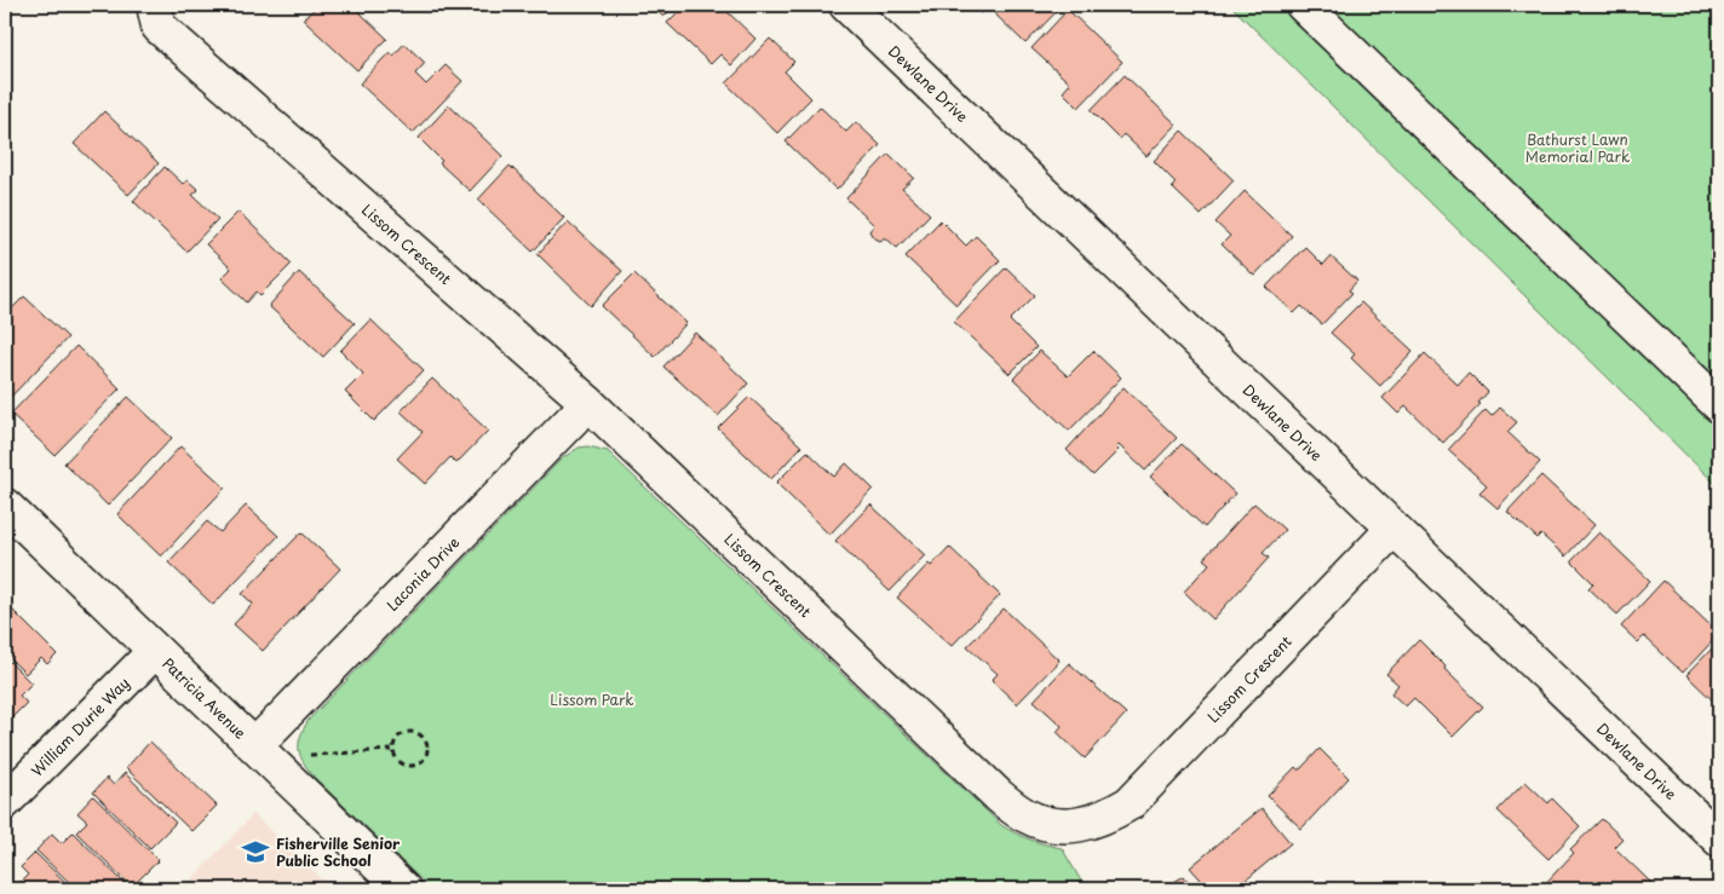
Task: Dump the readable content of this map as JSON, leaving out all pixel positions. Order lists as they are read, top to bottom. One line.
{"streets":{"street":["Dewlane Drive","Lissom Crescent","Laconia Drive","Patricia Avenue","William Durie Way"]},"crossings":[["Dewlane Drive","Lissom Crescent"],["Lissom Crescent","Laconia Drive"],["Laconia Drive","Patricia Avenue"],["Patricia Avenue","William Durie Way"]],"parks":["Bathurst Lawn Memorial Park","Lissom Park"],"places":{"school or university":["Fisherville Senior Public School"]}}
